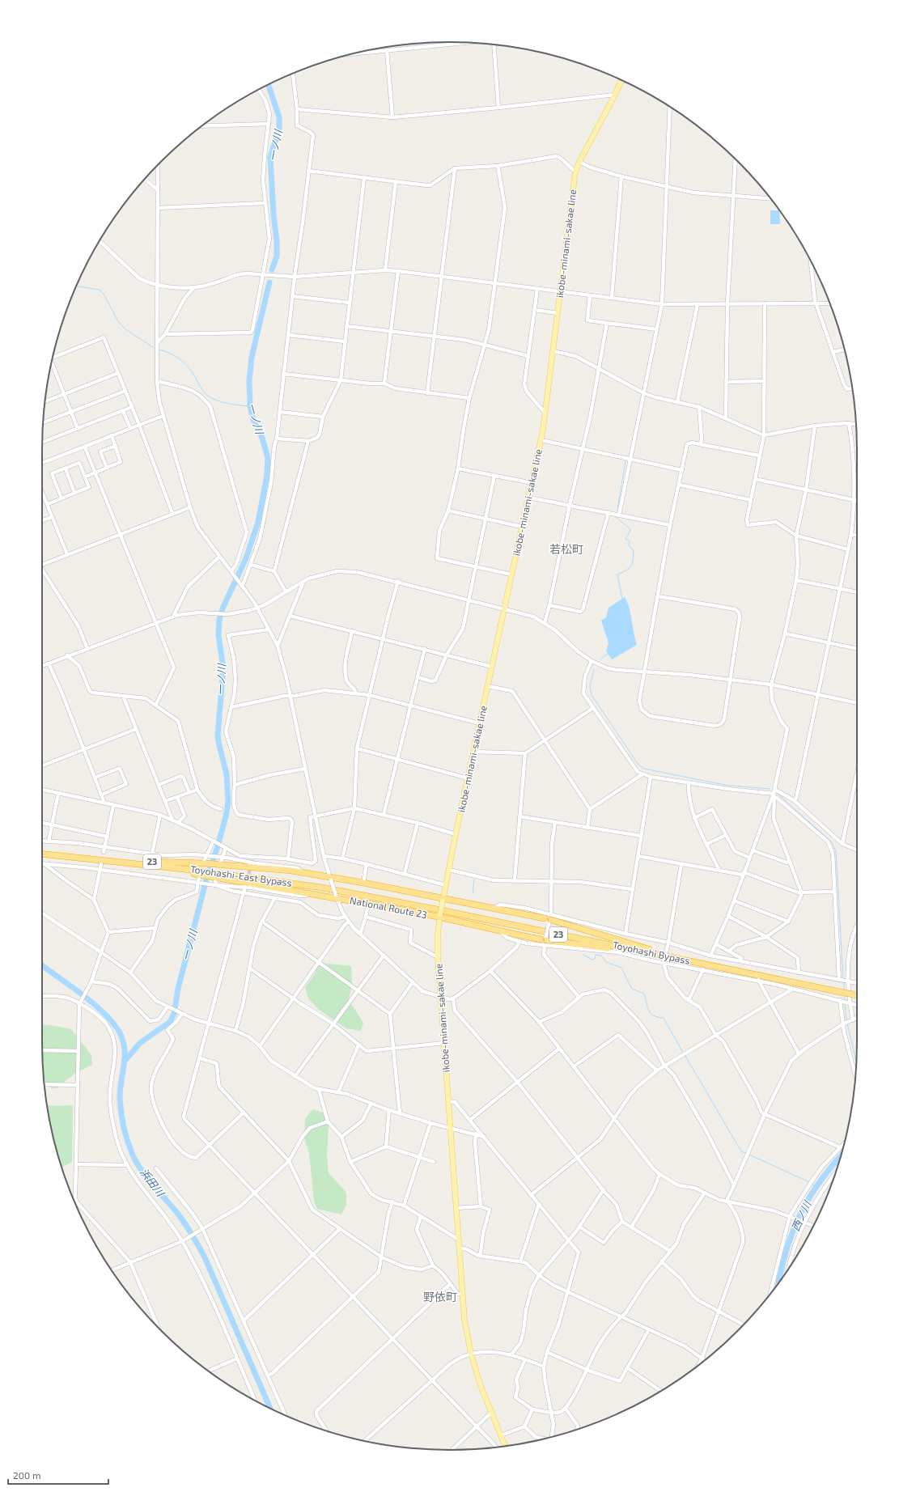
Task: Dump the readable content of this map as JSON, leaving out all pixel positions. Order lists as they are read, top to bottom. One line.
{"streets":{"highway":["23","Toyohashi-East Bypass","National Route 23","Toyohashi Bypass"],"main road":["ikobe-minami-sakae line"]},"crossings":[["ikobe-minami-sakae line","23"],["ikobe-minami-sakae line","Toyohashi-East Bypass"],["ikobe-minami-sakae line","National Route 23"],["ikobe-minami-sakae line","Toyohashi Bypass"],["23","Toyohashi-East Bypass"],["23","National Route 23"],["23","Toyohashi Bypass"],["Toyohashi-East Bypass","National Route 23"],["Toyohashi-East Bypass","Toyohashi Bypass"],["National Route 23","Toyohashi Bypass"]],"districts":["若松町","野依町"],"water":["一ノ川","浜田川","西ノ川"],"scale_bar":"200 m"}
